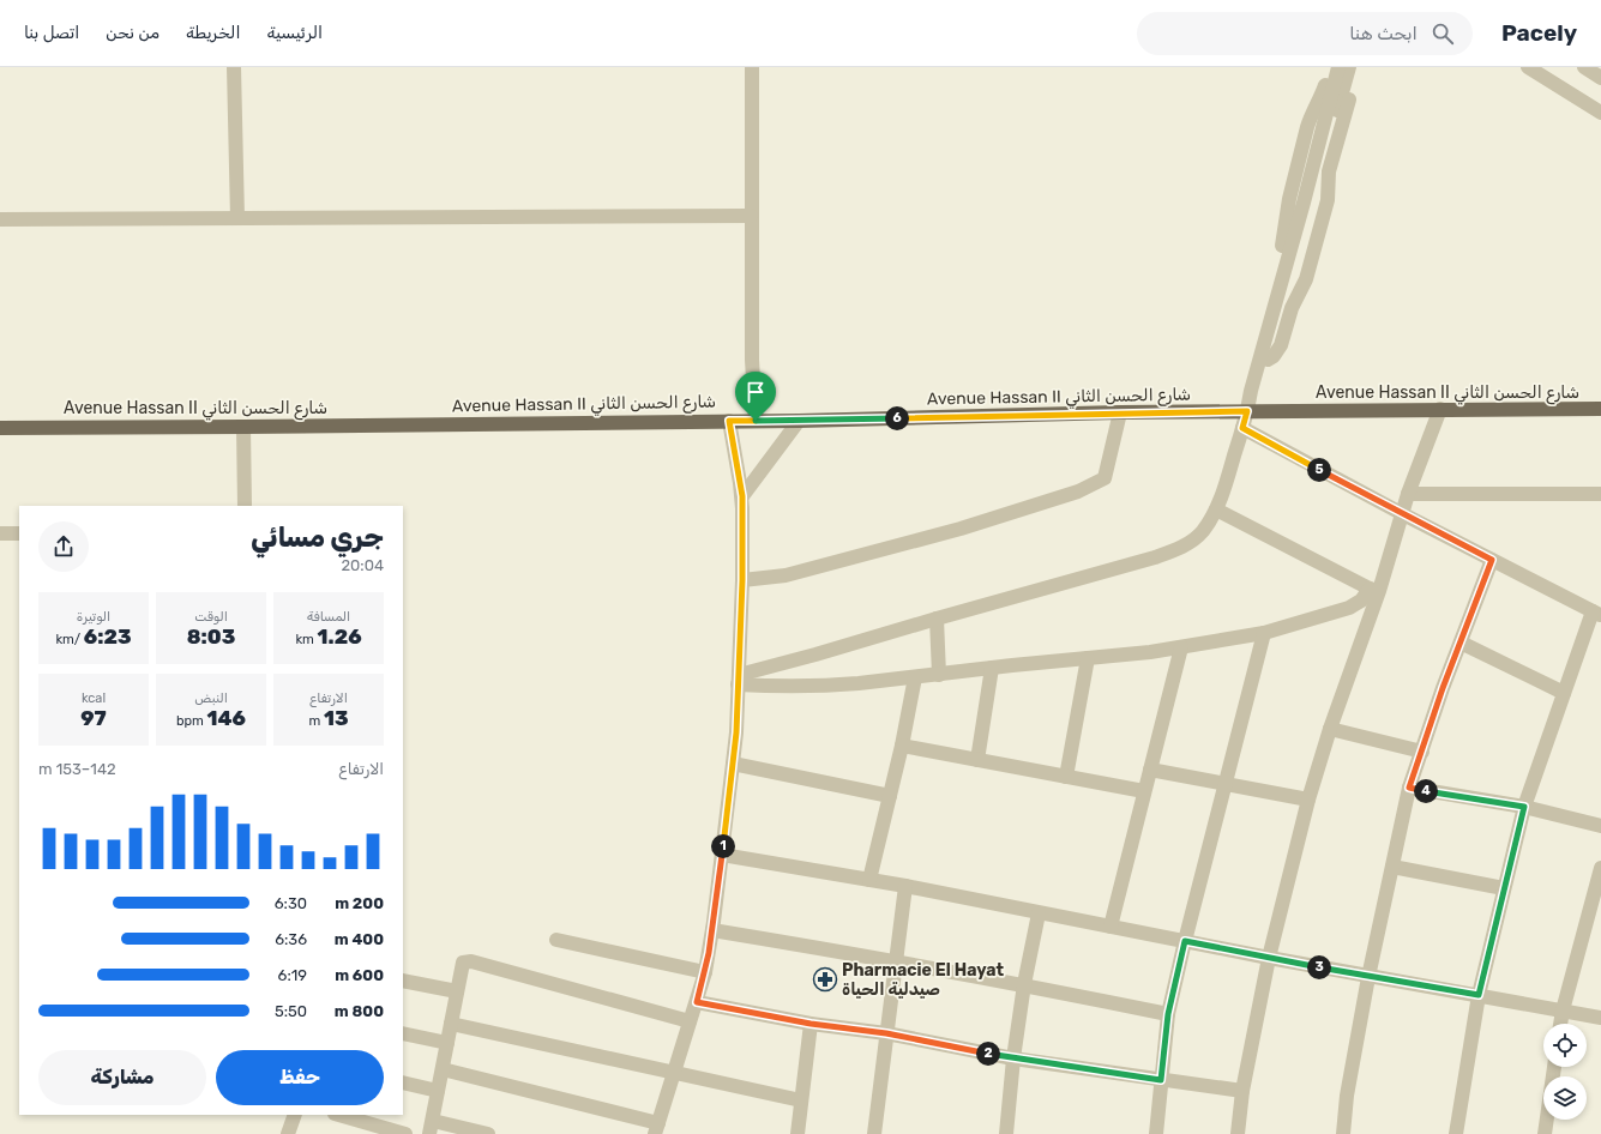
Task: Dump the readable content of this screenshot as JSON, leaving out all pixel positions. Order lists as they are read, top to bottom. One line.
{"streets":{"main road":["Avenue Hassan II شارع الحسن الثاني"]},"places":{"pharmacy":["Pharmacie El Hayat صيدلية الحياة"]},"page":{"header":"Pacely","search":"ابحث هنا","nav":["الرئيسية","الخريطة","من نحن","اتصل بنا"],"pins":["6","5","4","1","3","2"],"heading":["جري مسائي","20:04"],"stats":[["المسافة","1.26 km"],["الوقت","8:03"],["الوتيرة","6:23 /km"],["الارتفاع","13 m"],["النبض","146 bpm"],["kcal","97"]],"chart":["الارتفاع","142–153 m"],"list":[{"name":"200 m","note":"6:30"},{"name":"400 m","note":"6:36"},{"name":"600 m","note":"6:19"},{"name":"800 m","note":"5:50"}],"buttons":["حفظ","مشاركة"]}}
